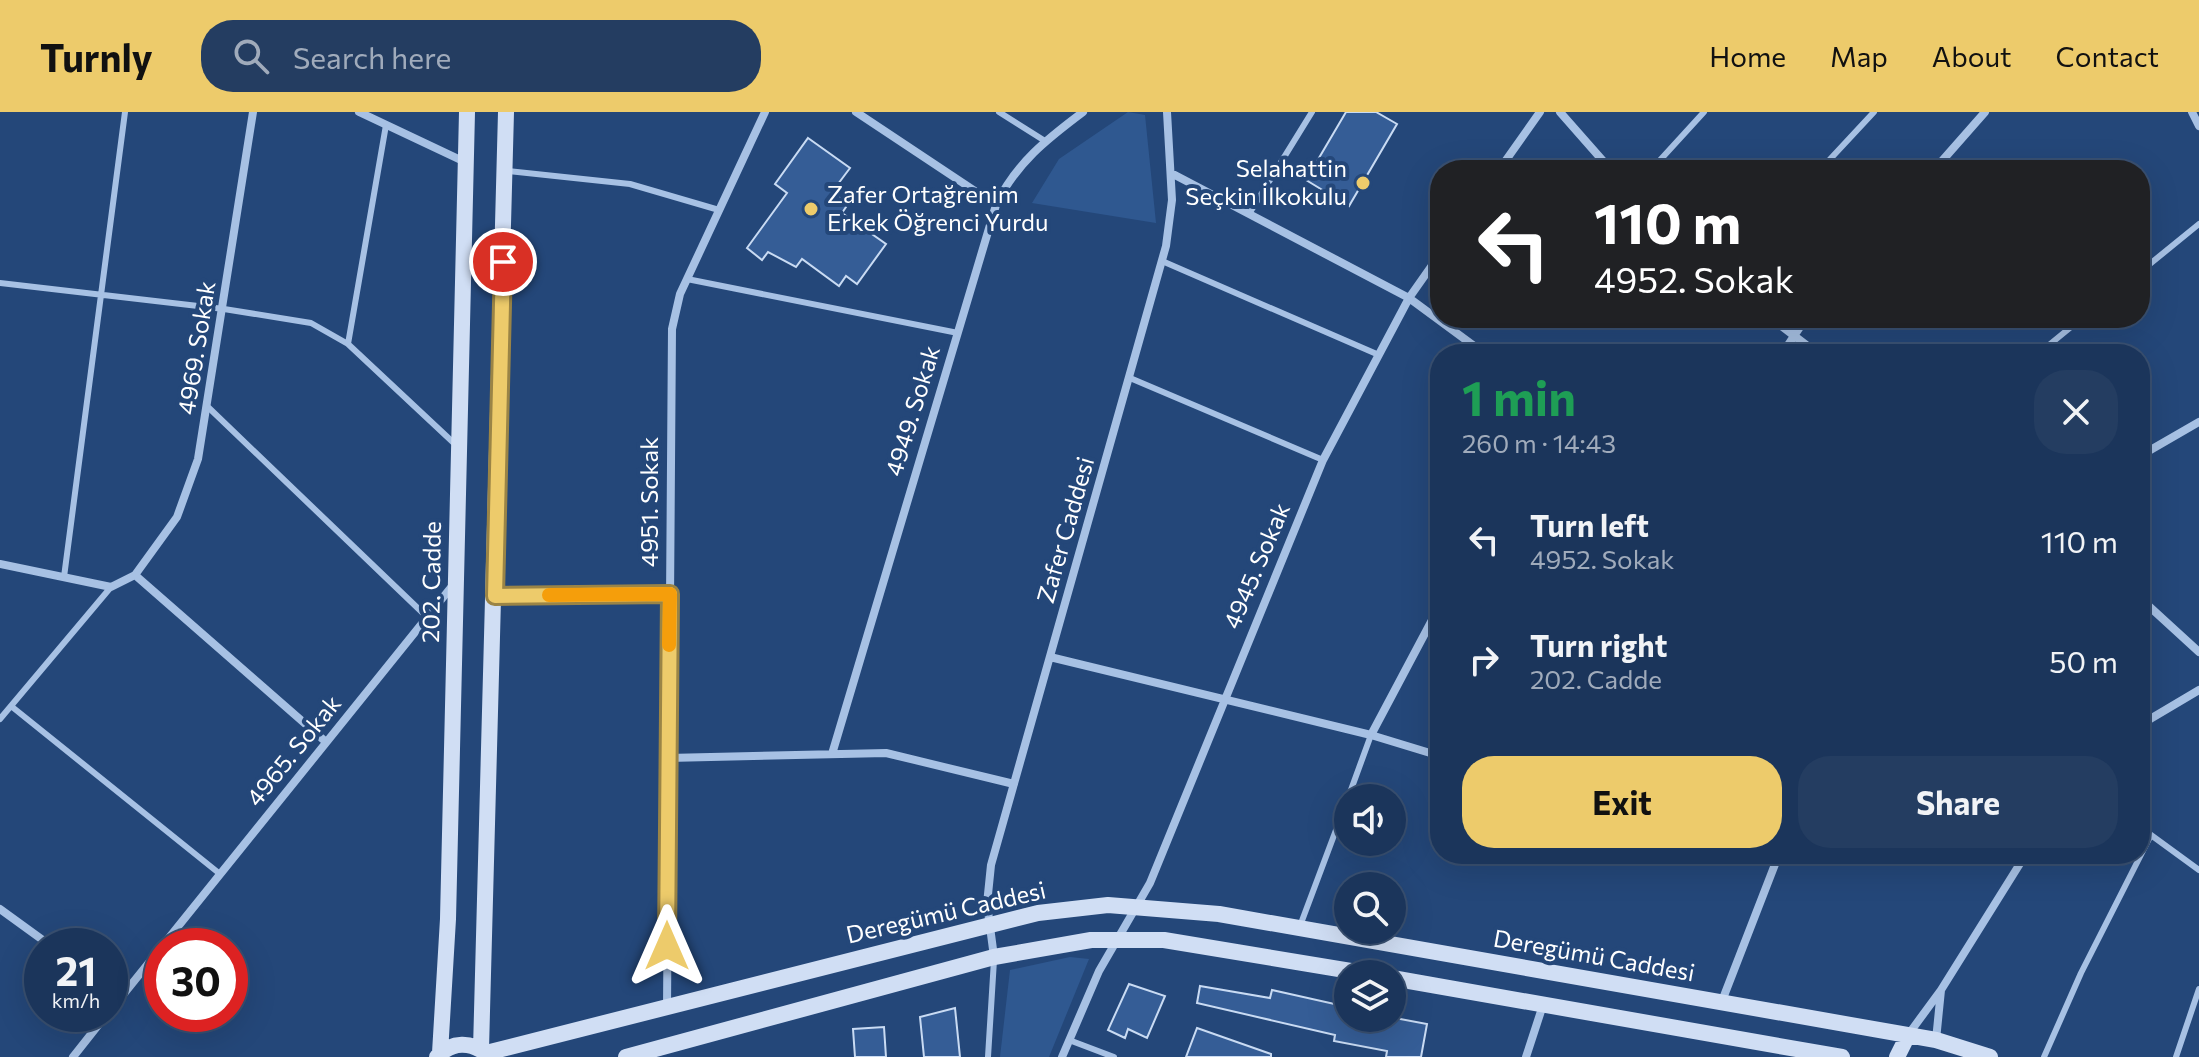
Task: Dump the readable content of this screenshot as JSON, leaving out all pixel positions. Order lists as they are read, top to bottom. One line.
{"streets":{"main road":["202. Cadde","Deregümü Caddesi"],"street":["4969. Sokak","4949. Sokak","4951. Sokak","Zafer Caddesi","4945. Sokak","4965. Sokak"]},"crossings":[["4951. Sokak","Deregümü Caddesi"],["Zafer Caddesi","Deregümü Caddesi"],["4945. Sokak","Deregümü Caddesi"],["202. Cadde","4965. Sokak"],["202. Cadde","Deregümü Caddesi"]],"places":["Selahattin Seçkin İlkokulu","Zafer Ortağrenim Erkek Öğrenci Yurdu"],"page":{"header":"Turnly","search":"Search here","nav":["Home","Map","About","Contact"],"turn":["110 m","4952. Sokak"],"heading":["1 min","260 m · 14:43"],"list":[{"name":"Turn left","note":"4952. Sokak","value":"110 m"},{"name":"Turn right","note":"202. Cadde","value":"50 m"}],"buttons":["Exit","Share"],"speed":"21 km/h","limit":"30"}}
